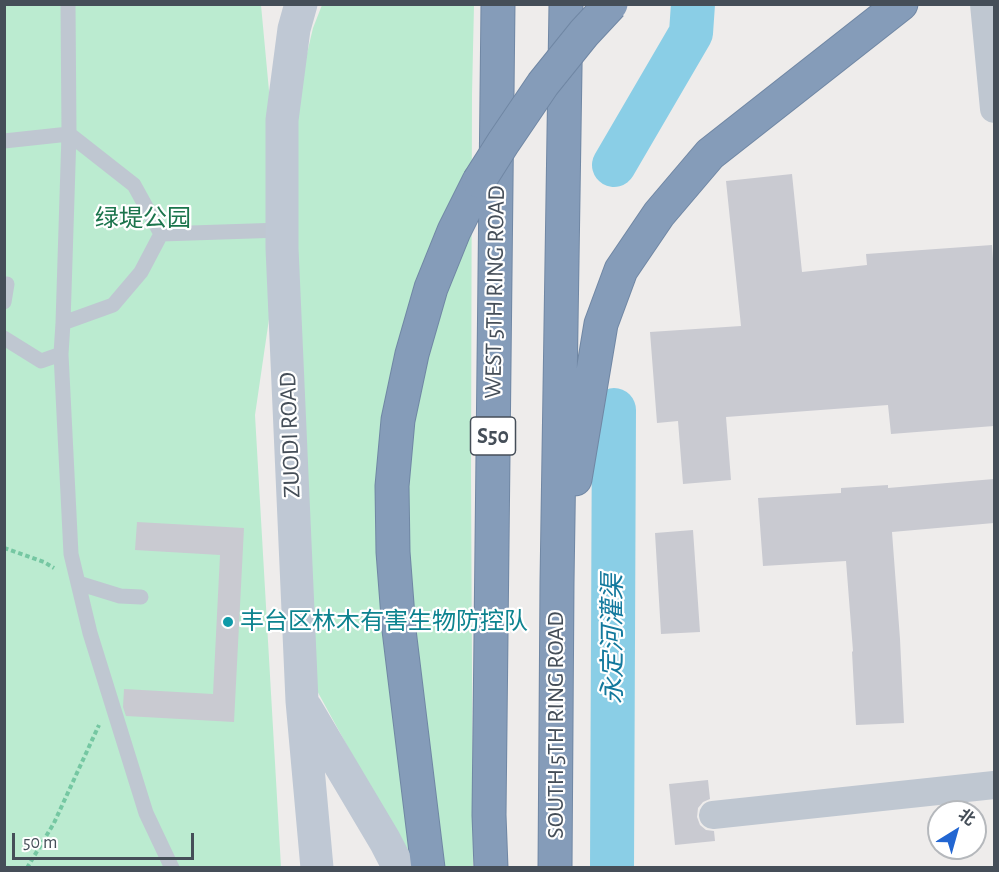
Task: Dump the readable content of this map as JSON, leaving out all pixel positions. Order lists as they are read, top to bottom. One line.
{"streets":{"highway":["WEST 5TH RING ROAD","S50","SOUTH 5TH RING ROAD"],"main road":["ZUODI ROAD"]},"water":["永定河灌渠"],"parks":["绿堤公园"],"places":["丰台区林木有害生物防控队"],"scale_bar":"50 m","north":"top right"}
